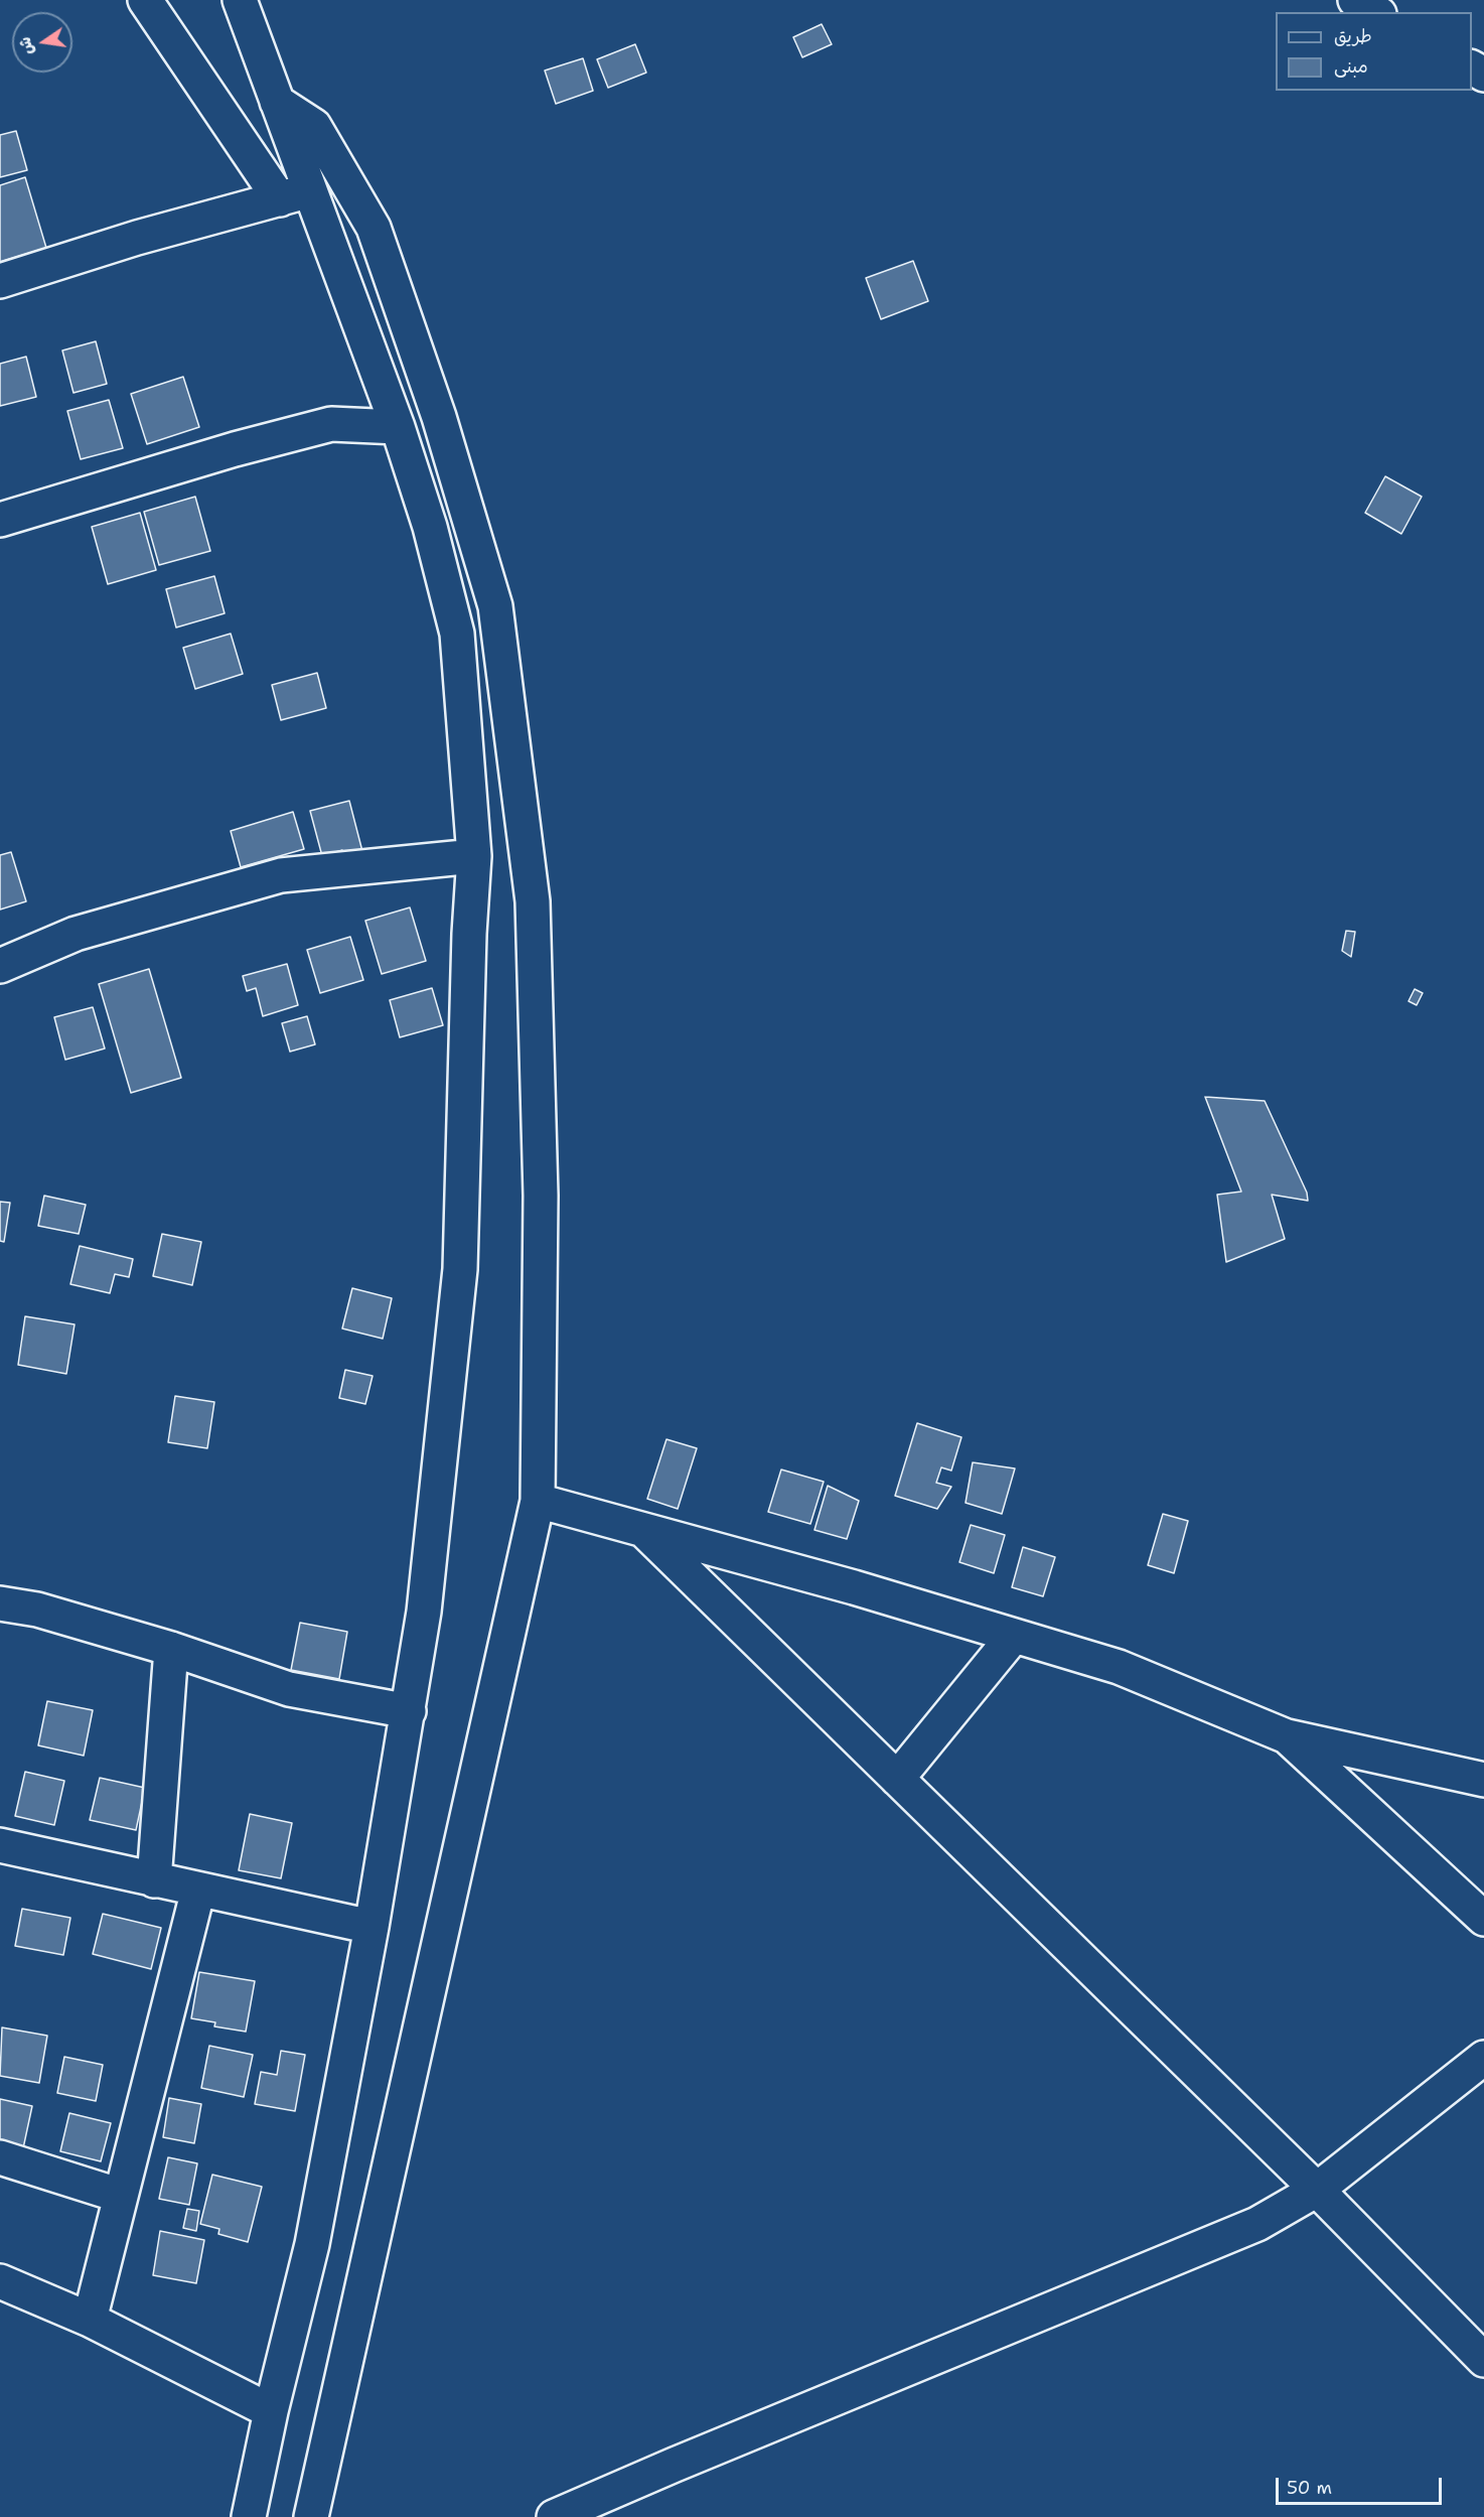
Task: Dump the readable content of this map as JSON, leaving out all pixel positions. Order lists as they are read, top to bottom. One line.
{"legend":["طريق","مبنى"],"scale_bar":"50 m","north":"left"}
